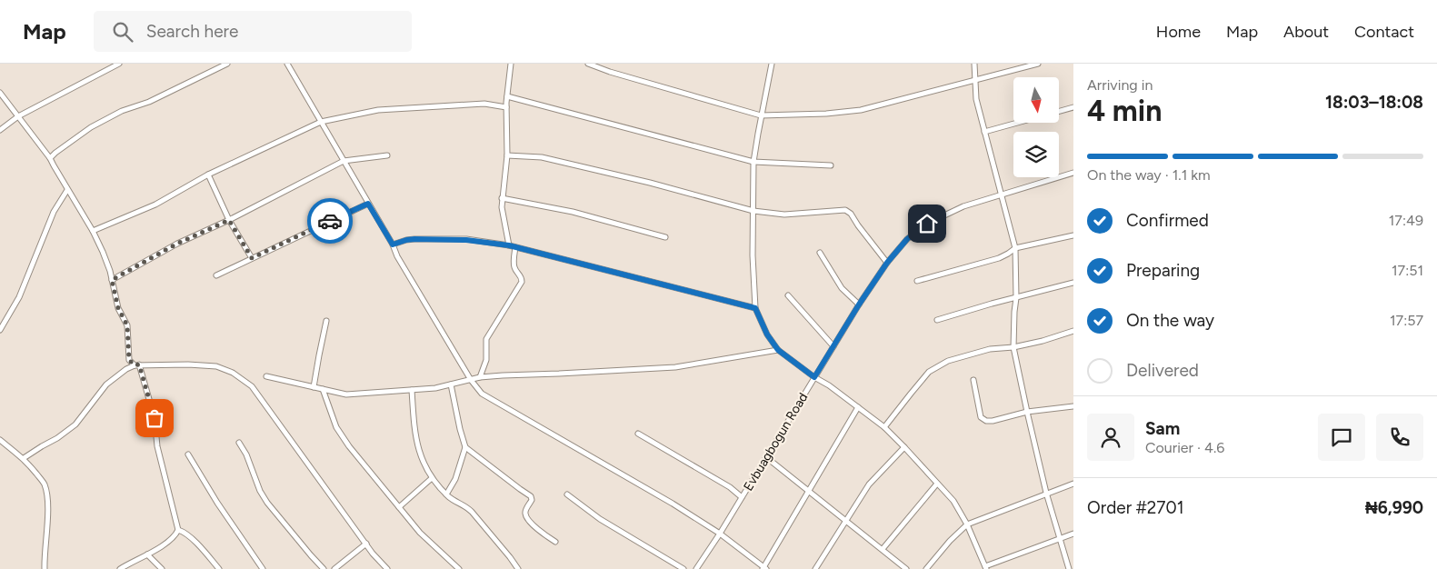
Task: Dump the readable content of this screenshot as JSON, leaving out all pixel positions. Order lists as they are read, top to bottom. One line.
{"streets":{"street":["Evbuagbogun Road"]},"north":"bottom","page":{"header":"Map","search":"Search here","nav":["Home","Map","About","Contact"],"heading":["4 min","Arriving in","18:03–18:08"],"panel":["Sam","Courier · 4.6","Order #2701","₦6,990"],"bar":"On the way · 1.1 km","list":[["Confirmed","17:49"],["Preparing","17:51"],["On the way","17:57"],"Delivered"]}}
